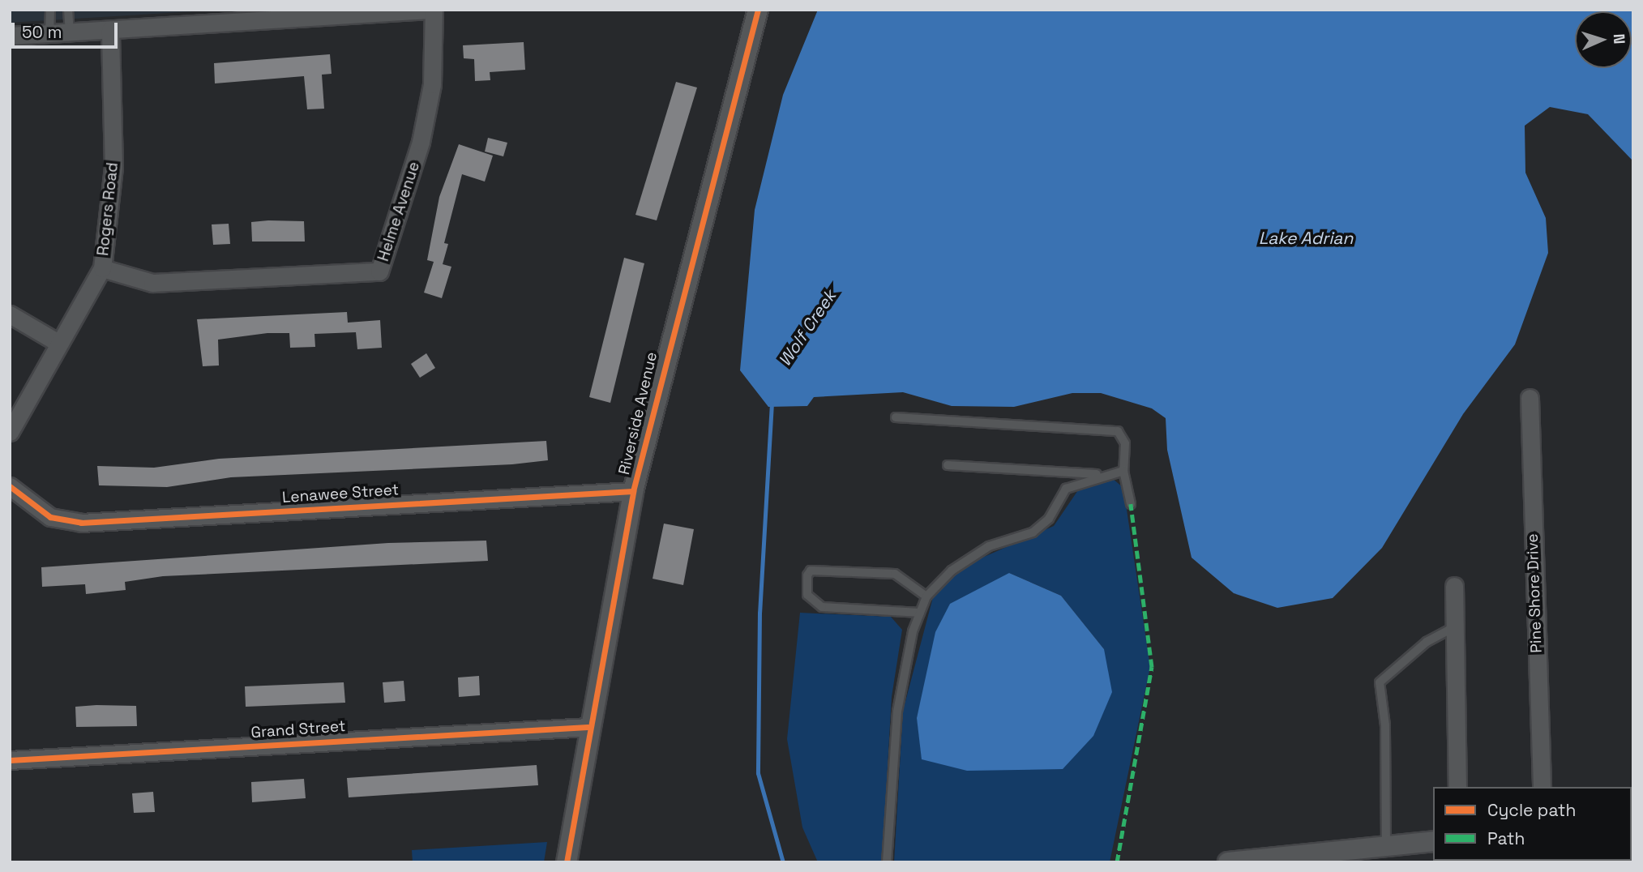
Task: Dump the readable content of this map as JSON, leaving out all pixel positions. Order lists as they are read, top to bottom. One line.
{"streets":{"street":["Rogers Road","Helme Avenue","Riverside Avenue","Lenawee Street","Pine Shore Drive","Grand Street"]},"crossings":[["Rogers Road","Helme Avenue"],["Riverside Avenue","Lenawee Street"],["Riverside Avenue","Grand Street"]],"water":["Lake Adrian","Wolf Creek"],"legend":["Cycle path","Path"],"scale_bar":"50 m","north":"right"}
